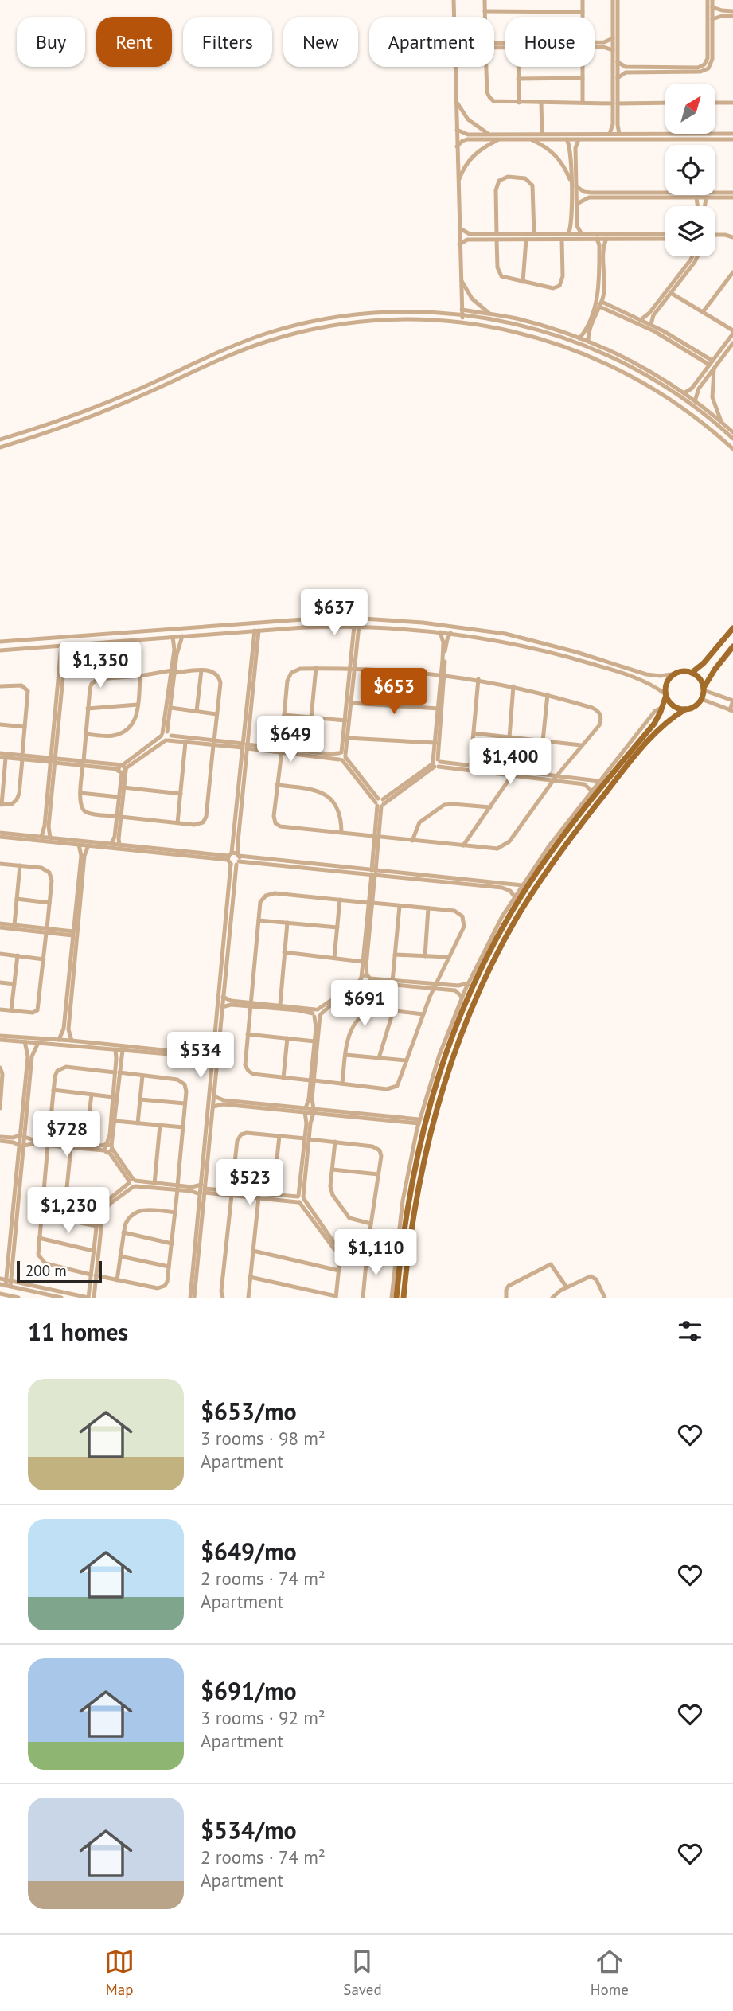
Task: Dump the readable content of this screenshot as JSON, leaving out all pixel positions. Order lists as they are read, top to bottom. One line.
{"scale_bar":"200 m","north":"top right","page":{"chip":["Buy","Rent","Filters","New","Apartment","House"],"price":["$637","$1,350","$653","$649","$1,400","$691","$534","$728","$523","$1,230","$1,110"],"scale":"200 m","heading":"11 homes","list":[{"name":"$653/mo","note":"3 rooms · 98 m² · Apartment"},{"name":"$649/mo","note":"2 rooms · 74 m² · Apartment"},{"name":"$691/mo","note":"3 rooms · 92 m² · Apartment"},{"name":"$534/mo","note":"2 rooms · 74 m² · Apartment"}],"tabs":["Map","Saved","Home"]}}
